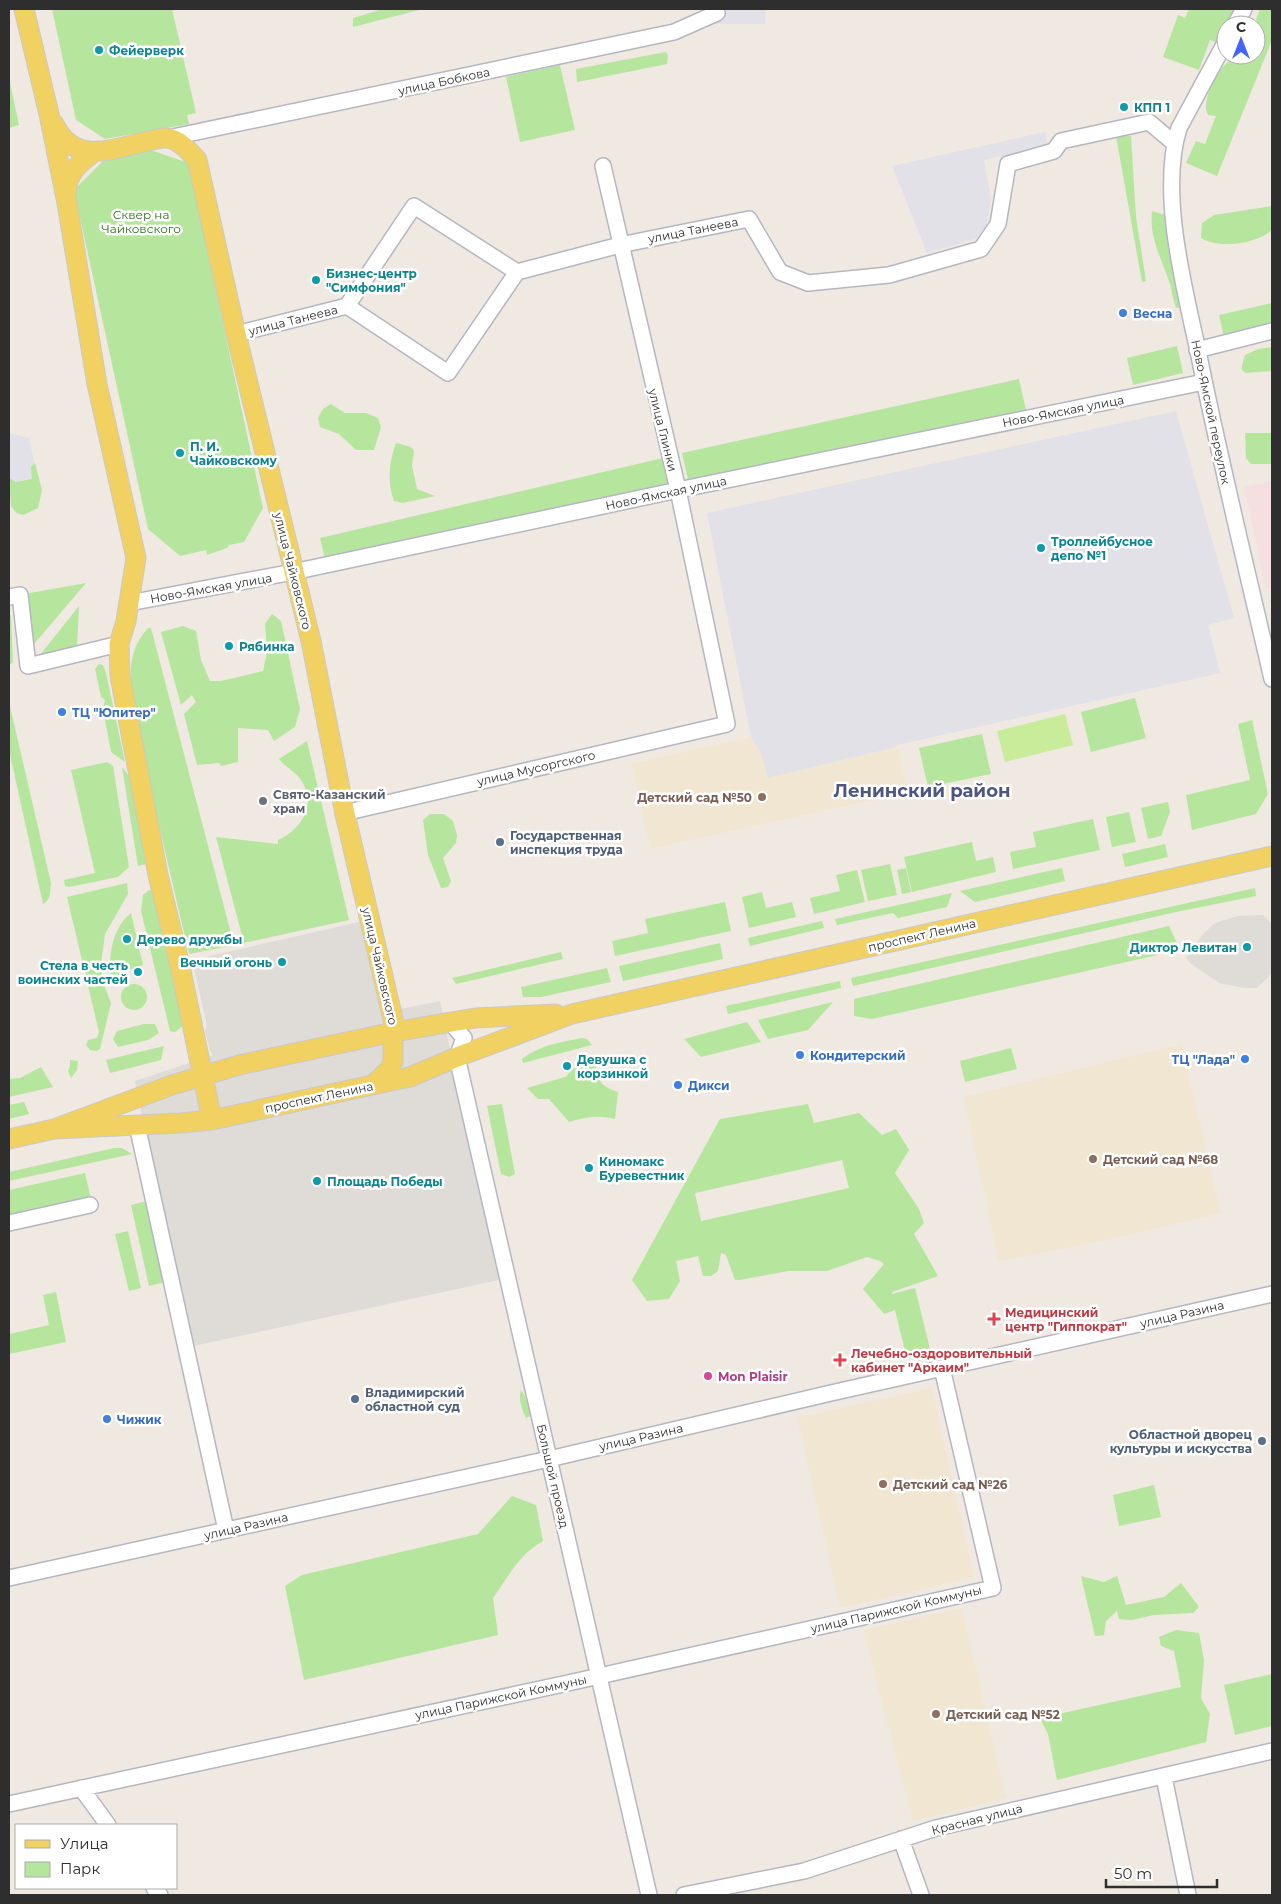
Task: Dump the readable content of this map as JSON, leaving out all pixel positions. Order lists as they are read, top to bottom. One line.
{"streets":{"main road":["улица Чайковского","проспект Ленина"],"street":["улица Бобкова","улица Танеева","Ново-Ямская улица","Ново-Ямской переулок","улица Глинки","улица Мусоргского","улица Разина","Большой проезд","улица Парижской Коммуны","Красная улица"]},"crossings":[["улица Бобкова","улица Чайковского"],["улица Танеева","Ново-Ямской переулок"],["улица Танеева","улица Глинки"],["улица Танеева","улица Чайковского"],["Ново-Ямская улица","Ново-Ямской переулок"],["Ново-Ямская улица","улица Глинки"],["Ново-Ямская улица","улица Чайковского"],["улица Глинки","улица Мусоргского"],["улица Чайковского","улица Мусоргского"],["улица Чайковского","проспект Ленина"],["проспект Ленина","Большой проезд"],["улица Разина","Большой проезд"],["улица Разина","улица Парижской Коммуны"],["Большой проезд","улица Парижской Коммуны"]],"districts":["Ленинский район"],"parks":["Сквер на Чайковского"],"places":{"other":["Фейерверк","КПП 1","Бизнес-центр \"Симфония\"","Весна","П. И. Чайковскому","Троллейбусное депо №1","Рябинка","ТЦ \"Юпитер\"","Детский сад №50","Свято-Казанский храм","Государственная инспекция труда","Дерево дружбы","Диктор Левитан","Вечный огонь","Стела в честь воинских частей","Кондитерский","ТЦ \"Лада\"","Девушка с корзинкой","Дикси","Детский сад №68","Киномакс Буревестник","Площадь Победы","Mon Plaisir","Владимирский областной суд","Чижик","Областной дворец культуры и искусства","Детский сад №26","Детский сад №52"],"health":["Медицинский центр \"Гиппократ\"","Лечебно-оздоровительный кабинет \"Аркаим\""]},"legend":["Улица","Парк"],"scale_bar":"50 m","north":"top"}
